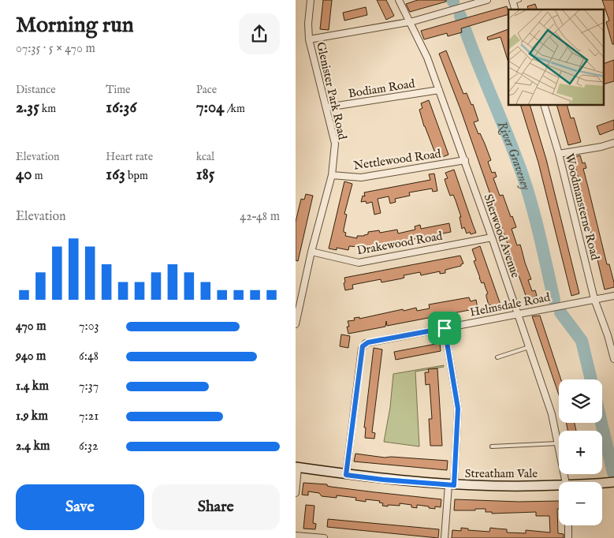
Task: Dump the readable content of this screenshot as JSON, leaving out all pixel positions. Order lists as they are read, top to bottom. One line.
{"streets":{"main road":["Streatham Vale"],"street":["Bodiam Road","Glenister Park Road","Nettlewood Road","Woodmansterne Road","Sherwood Avenue","Drakewood Road","Helmsdale Road"]},"crossings":[["Bodiam Road","Glenister Park Road"],["Bodiam Road","Sherwood Avenue"],["Glenister Park Road","Nettlewood Road"],["Glenister Park Road","Drakewood Road"],["Nettlewood Road","Sherwood Avenue"],["Woodmansterne Road","Helmsdale Road"],["Sherwood Avenue","Drakewood Road"],["Sherwood Avenue","Helmsdale Road"],["Helmsdale Road","Streatham Vale"]],"water":["River Graveney"],"page":{"heading":["Morning run","07:35 · 5 × 470 m"],"stats":[["Distance","2.35 km"],["Time","16:36"],["Pace","7:04 /km"],["Elevation","40 m"],["Heart rate","163 bpm"],["kcal","185"]],"chart":["Elevation","42–48 m"],"list":[{"name":"470 m","note":"7:03"},{"name":"940 m","note":"6:48"},{"name":"1.4 km","note":"7:37"},{"name":"1.9 km","note":"7:21"},{"name":"2.4 km","note":"6:32"}],"map_buttons":["+","−"],"buttons":["Save","Share"]}}
